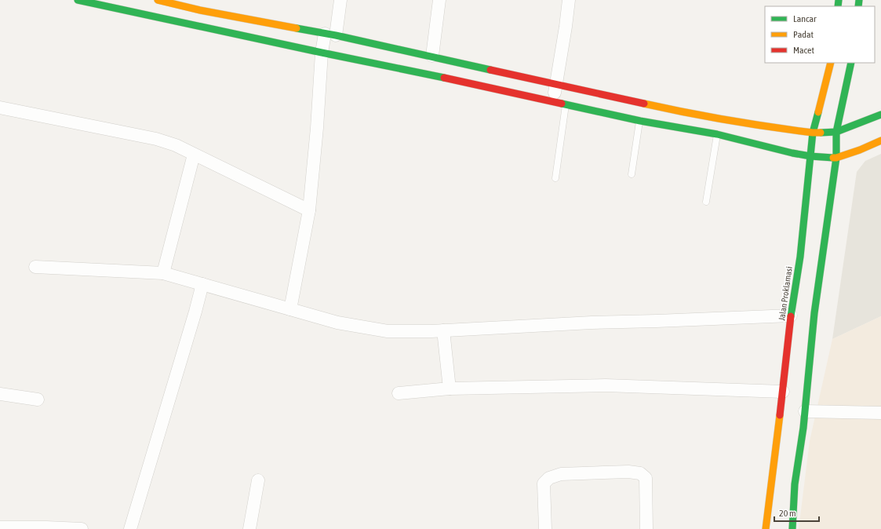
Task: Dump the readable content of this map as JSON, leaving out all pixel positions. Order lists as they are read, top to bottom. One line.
{"streets":{"main road":["Jalan Proklamasi"]},"legend":["Lancar","Padat","Macet"],"scale_bar":"20 m"}
